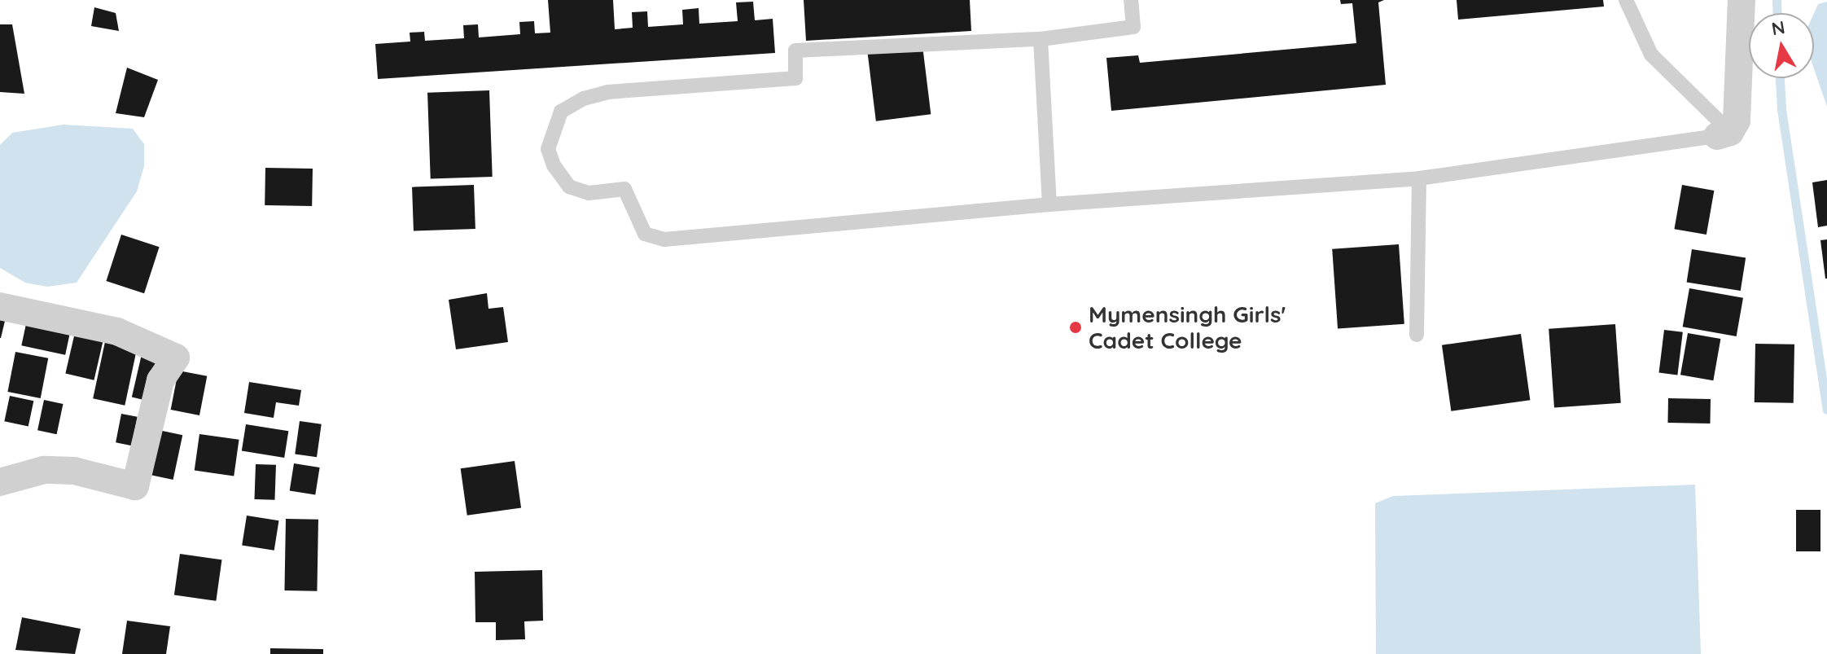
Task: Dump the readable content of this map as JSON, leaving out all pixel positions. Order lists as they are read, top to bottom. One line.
{"places":["Mymensingh Girls' Cadet College"],"north":"top"}
